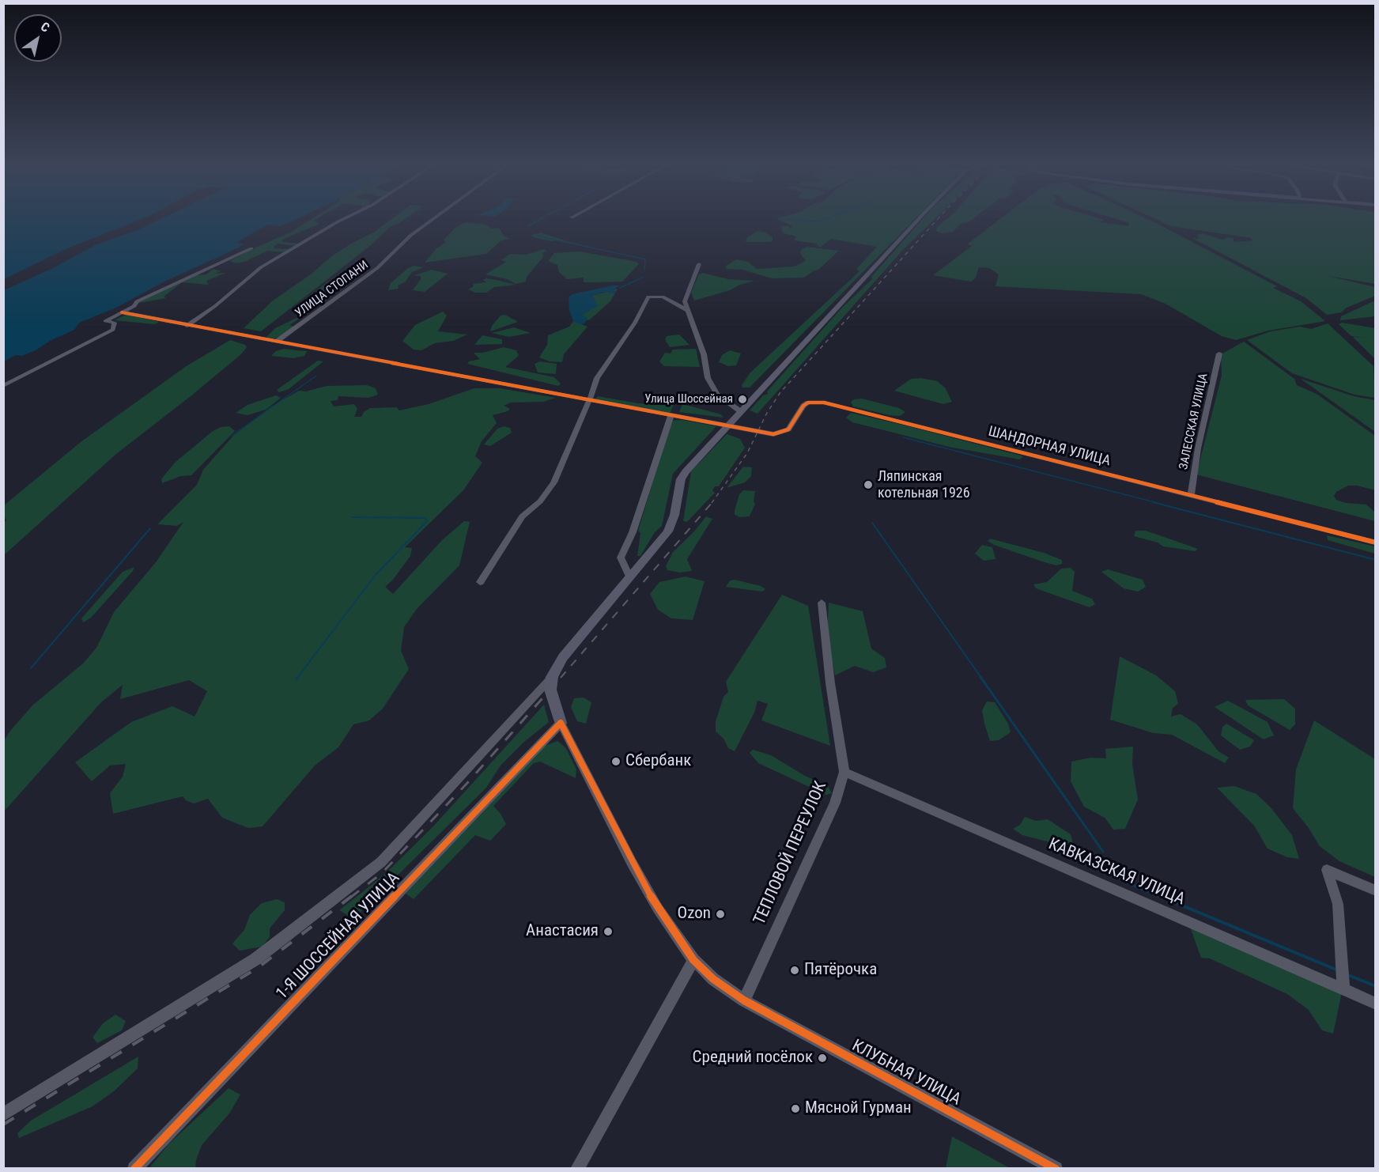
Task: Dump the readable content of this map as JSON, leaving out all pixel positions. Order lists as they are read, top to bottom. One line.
{"streets":{"street":["УЛИЦА СТОПАНИ","ЗАЛЕССКАЯ УЛИЦА","ШАНДОРНАЯ УЛИЦА","ТЕПЛОВОЙ ПЕРЕУЛОК","КАВКАЗСКАЯ УЛИЦА","1-Я ШОССЕЙНАЯ УЛИЦА","КЛУБНАЯ УЛИЦА"]},"crossings":[["УЛИЦА СТОПАНИ","ШАНДОРНАЯ УЛИЦА"],["ЗАЛЕССКАЯ УЛИЦА","ШАНДОРНАЯ УЛИЦА"],["ТЕПЛОВОЙ ПЕРЕУЛОК","КАВКАЗСКАЯ УЛИЦА"],["ТЕПЛОВОЙ ПЕРЕУЛОК","КЛУБНАЯ УЛИЦА"],["1-Я ШОССЕЙНАЯ УЛИЦА","КЛУБНАЯ УЛИЦА"]],"places":["Улица Шоссейная","Ляпинская котельная 1926","Сбербанк","Ozon","Анастасия","Пятёрочка","Средний посёлок","Мясной Гурман"],"north":"top right"}
